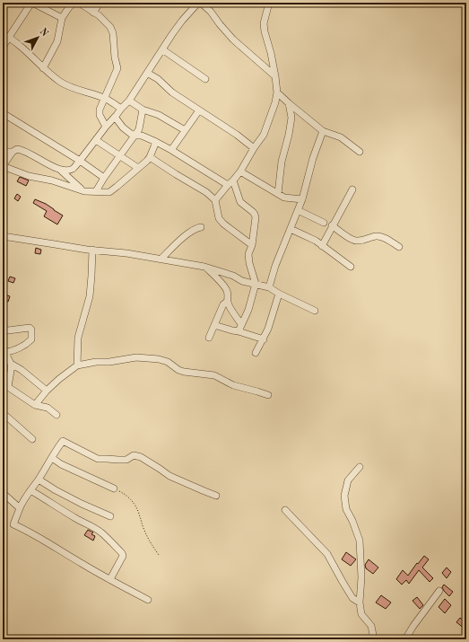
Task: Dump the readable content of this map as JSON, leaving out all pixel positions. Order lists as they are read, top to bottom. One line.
{"north":"top right"}
